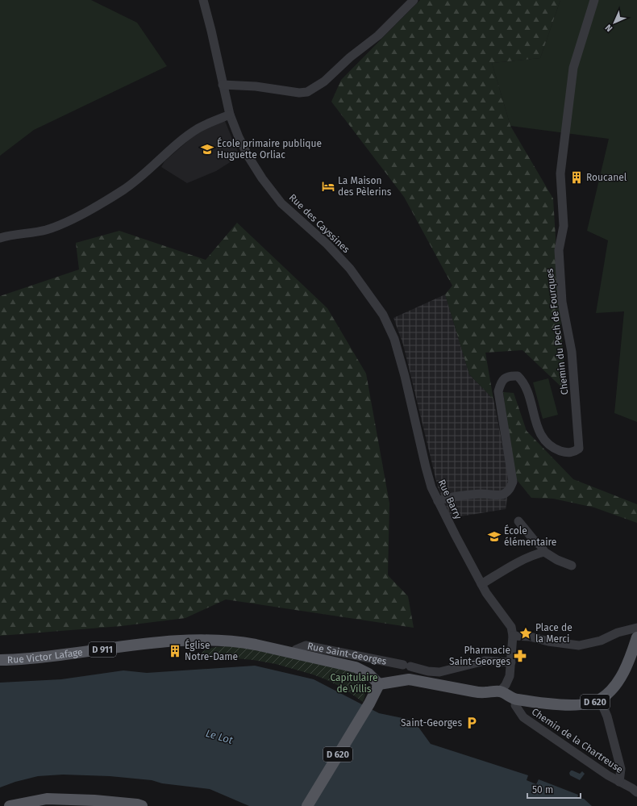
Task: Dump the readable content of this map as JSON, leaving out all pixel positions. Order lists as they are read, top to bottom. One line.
{"streets":{"main road":["D 911","Rue Saint-Georges","Rue Victor Lafage","D 620"],"street":["Rue des Cayssines","Chemin du Pech de Fourques","Rue Barry","Chemin de la Chartreuse"]},"crossings":[["Rue des Cayssines","Rue Barry"],["Chemin du Pech de Fourques","Rue Barry"],["Rue Saint-Georges","Rue Victor Lafage"],["Rue Saint-Georges","D 620"],["D 620","Chemin de la Chartreuse"]],"water":["Le Lot"],"parks":["Capitulaire de Villis"],"places":{"school or university":["École primaire publique Huguette Orliac","École élémentaire"],"building":["Roucanel","Église Notre-Dame"],"hotel":["La Maison des Pèlerins"],"place":["Place de la Merci"],"pharmacy":["Pharmacie Saint-Georges"],"parking":["Saint-Georges"]},"scale_bar":"50 m","north":"bottom left"}
